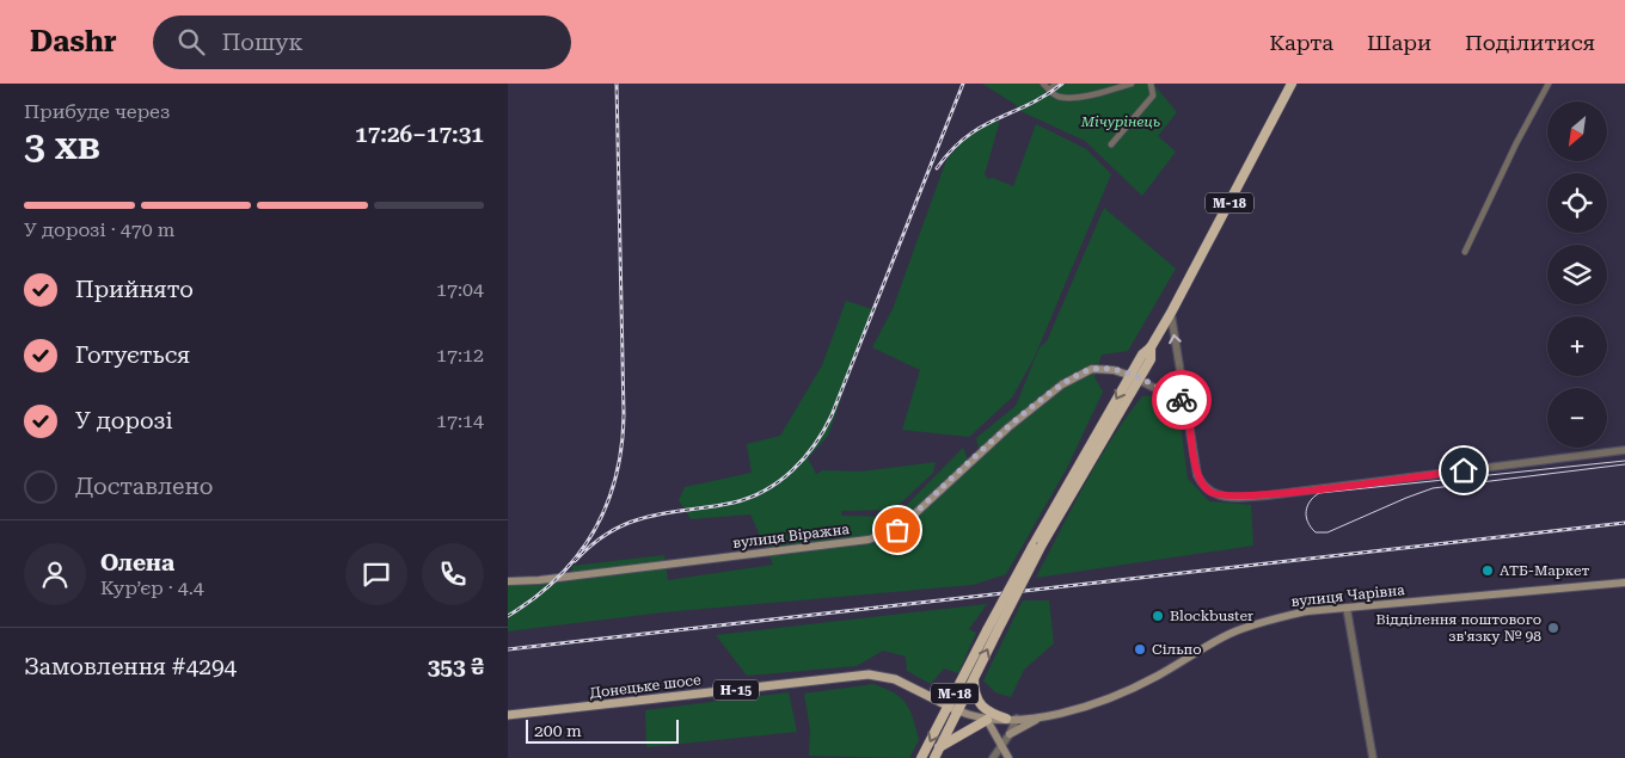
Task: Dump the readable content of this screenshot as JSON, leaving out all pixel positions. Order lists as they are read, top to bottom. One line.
{"streets":{"highway":["М-18"],"main road":["вулиця Віражна","вулиця Чарівна","Донецьке шосе","Н-15"]},"crossings":[["М-18","вулиця Віражна"],["М-18","Донецьке шосе"]],"parks":["Мічурінець"],"places":["АТБ-Маркет","Blockbuster","Відділення поштового зв'язку № 98","Сільпо"],"scale_bar":"200 m","north":"bottom left","page":{"header":"Dashr","search":"Пошук","nav":["Карта","Шари","Поділитися"],"heading":["3 хв","Прибуде через","17:26–17:31"],"panel":["Олена","Кур’єр · 4.4","Замовлення #4294","353 ₴"],"map_buttons":["+","−"],"bar":"У дорозі · 470 m","list":[["Прийнято","17:04"],["Готується","17:12"],["У дорозі","17:14"],"Доставлено"],"scale":"200 m"}}
